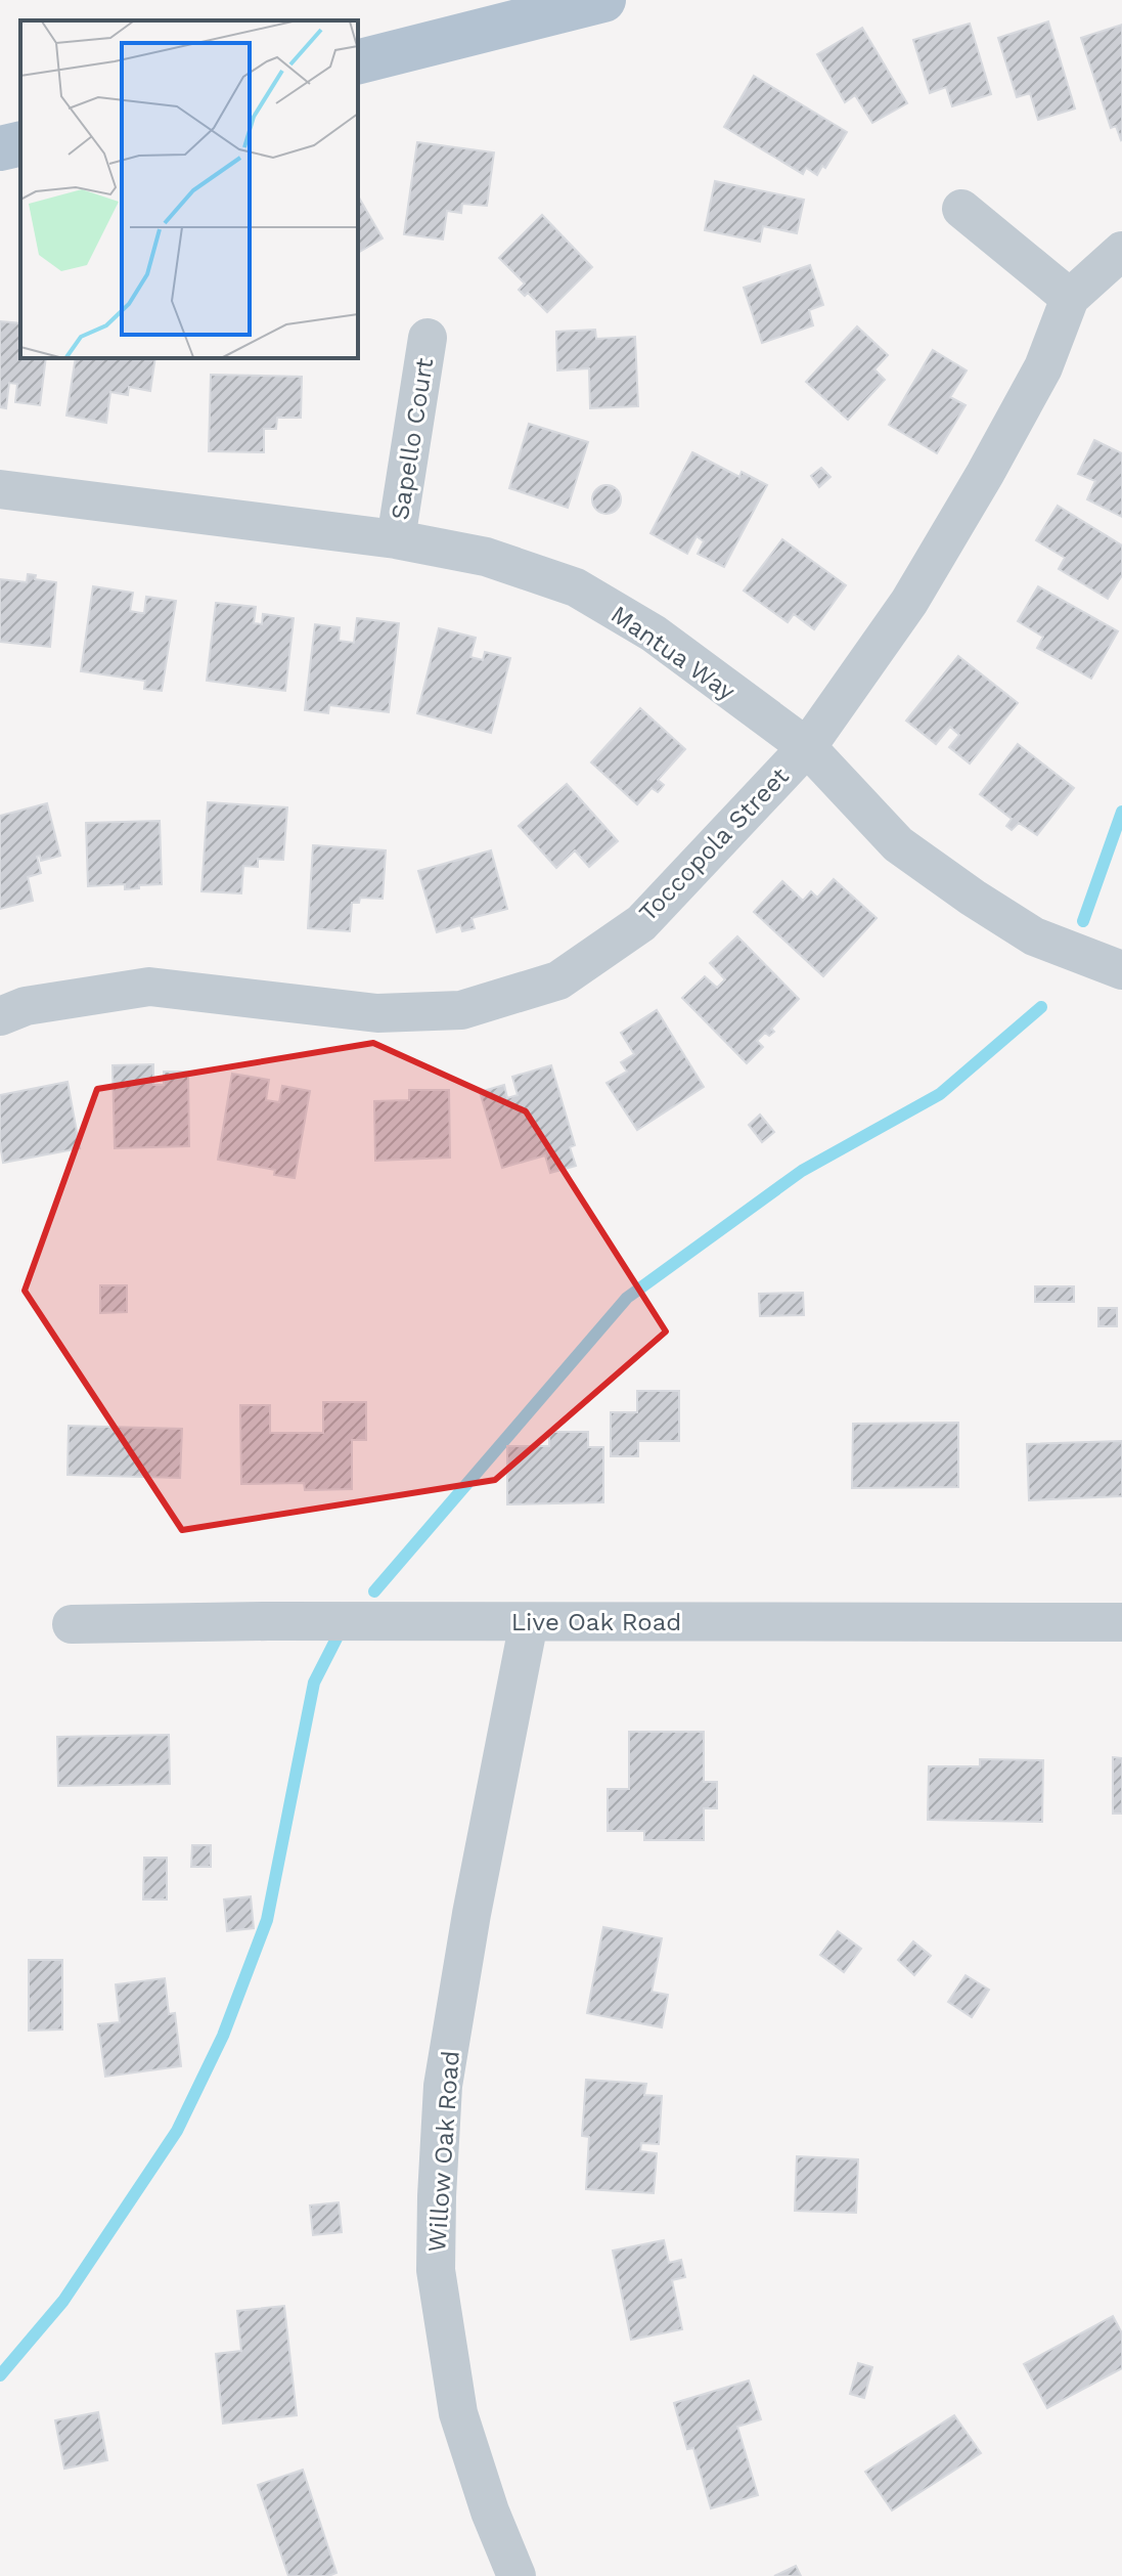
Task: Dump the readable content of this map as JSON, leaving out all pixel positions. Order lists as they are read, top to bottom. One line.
{"streets":{"street":["Sapello Court","Mantua Way","Toccopola Street","Live Oak Road","Willow Oak Road"]},"crossings":[["Sapello Court","Mantua Way"],["Mantua Way","Toccopola Street"],["Live Oak Road","Willow Oak Road"]]}
